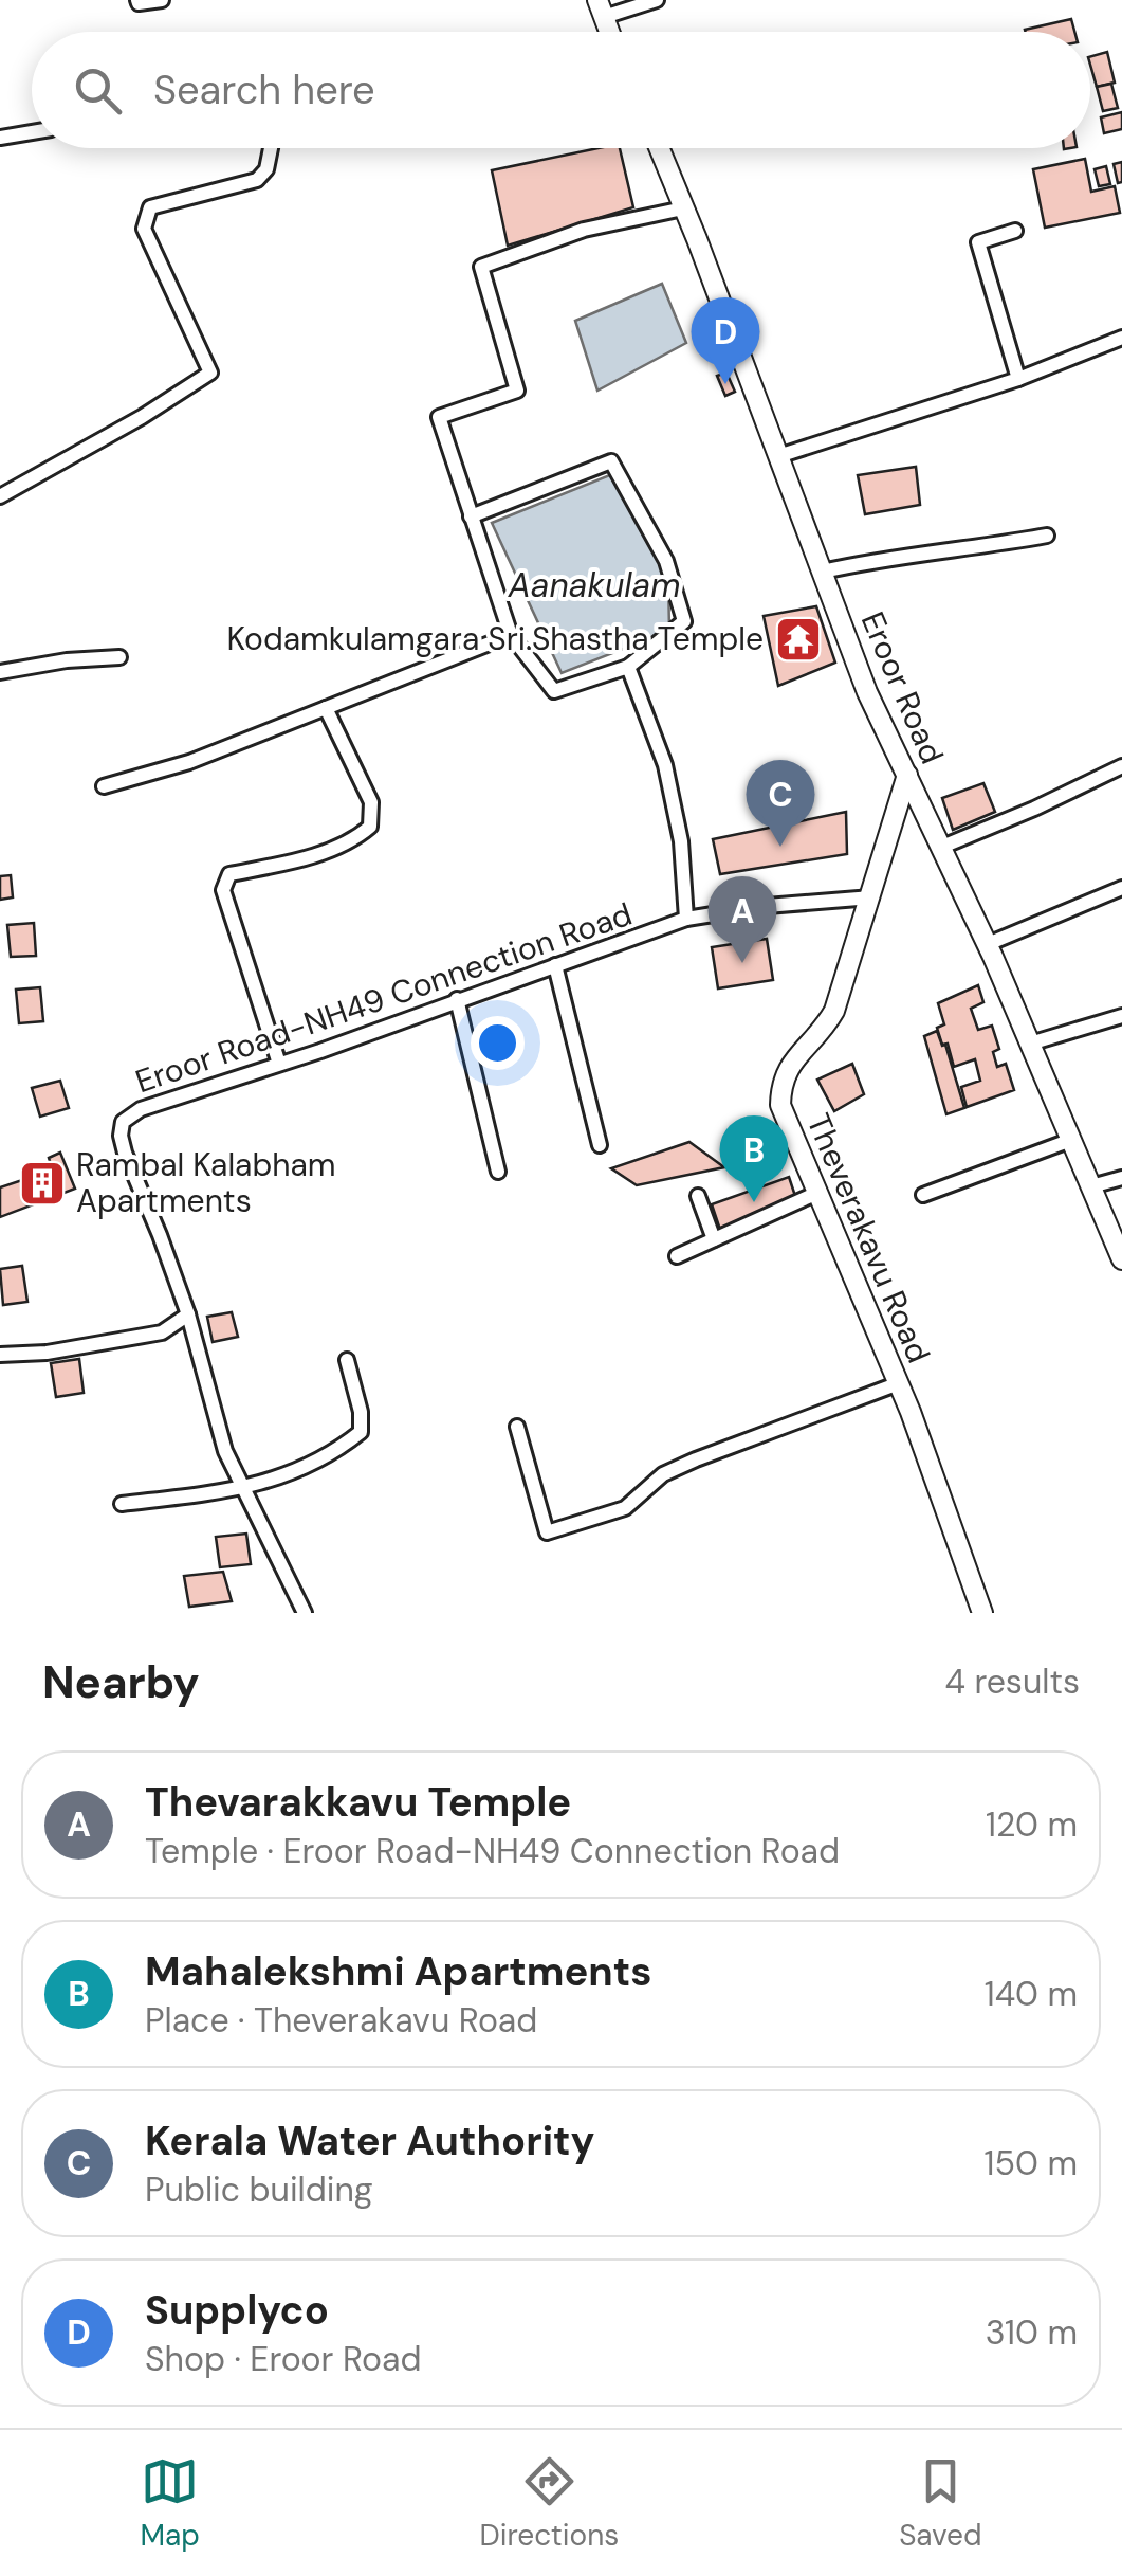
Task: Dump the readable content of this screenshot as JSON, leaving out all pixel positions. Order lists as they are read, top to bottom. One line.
{"streets":{"main road":["Eroor Road","Theverakavu Road"],"street":["Eroor Road-NH49 Connection Road"]},"crossings":[["Eroor Road","Theverakavu Road"],["Eroor Road-NH49 Connection Road","Theverakavu Road"]],"water":["Aanakulam"],"places":{"temple":["Kodamkulamgara Sri.Shastha Temple"],"building":["Rambal Kalabham Apartments"]},"page":{"search":"Search here","pins":["D","C","A","B"],"heading":["Nearby","4 results"],"list":[{"mark":"A","name":"Thevarakkavu Temple","note":"Temple · Eroor Road-NH49 Connection Road","value":"120 m"},{"mark":"B","name":"Mahalekshmi Apartments","note":"Place · Theverakavu Road","value":"140 m"},{"mark":"C","name":"Kerala Water Authority","note":"Public building","value":"150 m"},{"mark":"D","name":"Supplyco","note":"Shop · Eroor Road","value":"310 m"}],"nav":["Map","Directions","Saved"]}}
